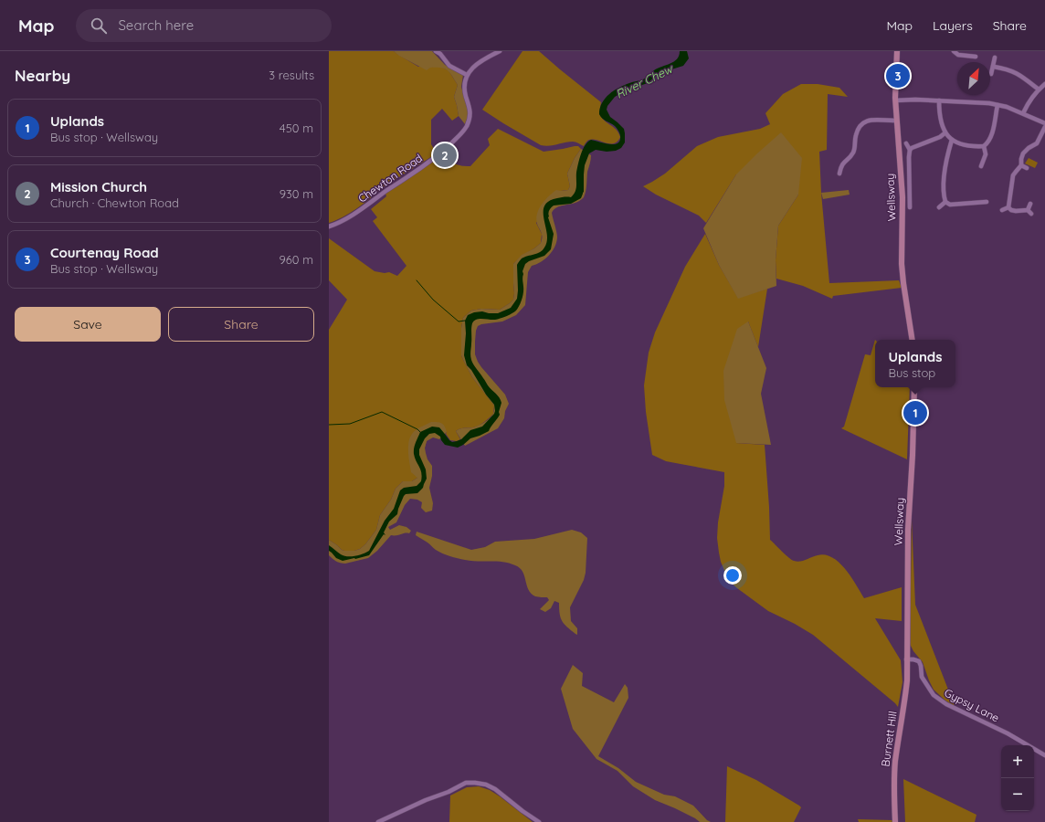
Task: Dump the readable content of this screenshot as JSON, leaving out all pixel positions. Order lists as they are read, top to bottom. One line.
{"streets":{"main road":["Wellsway","Burnett Hill"],"street":["Chewton Road","Gypsy Lane"]},"crossings":[["Wellsway","Gypsy Lane"],["Wellsway","Burnett Hill"],["Gypsy Lane","Burnett Hill"]],"water":["River Chew"],"north":"top right","page":{"header":"Map","search":"Search here","nav":["Map","Layers","Share"],"heading":["Nearby","3 results"],"pins":["3","2","1"],"list":[{"mark":"1","name":"Uplands","note":"Bus stop · Wellsway","value":"450 m"},{"mark":"2","name":"Mission Church","note":"Church · Chewton Road","value":"930 m"},{"mark":"3","name":"Courtenay Road","note":"Bus stop · Wellsway","value":"960 m"}],"buttons":["Save","Share"],"popup":["Uplands","Bus stop"],"map_buttons":["+","−"]}}
